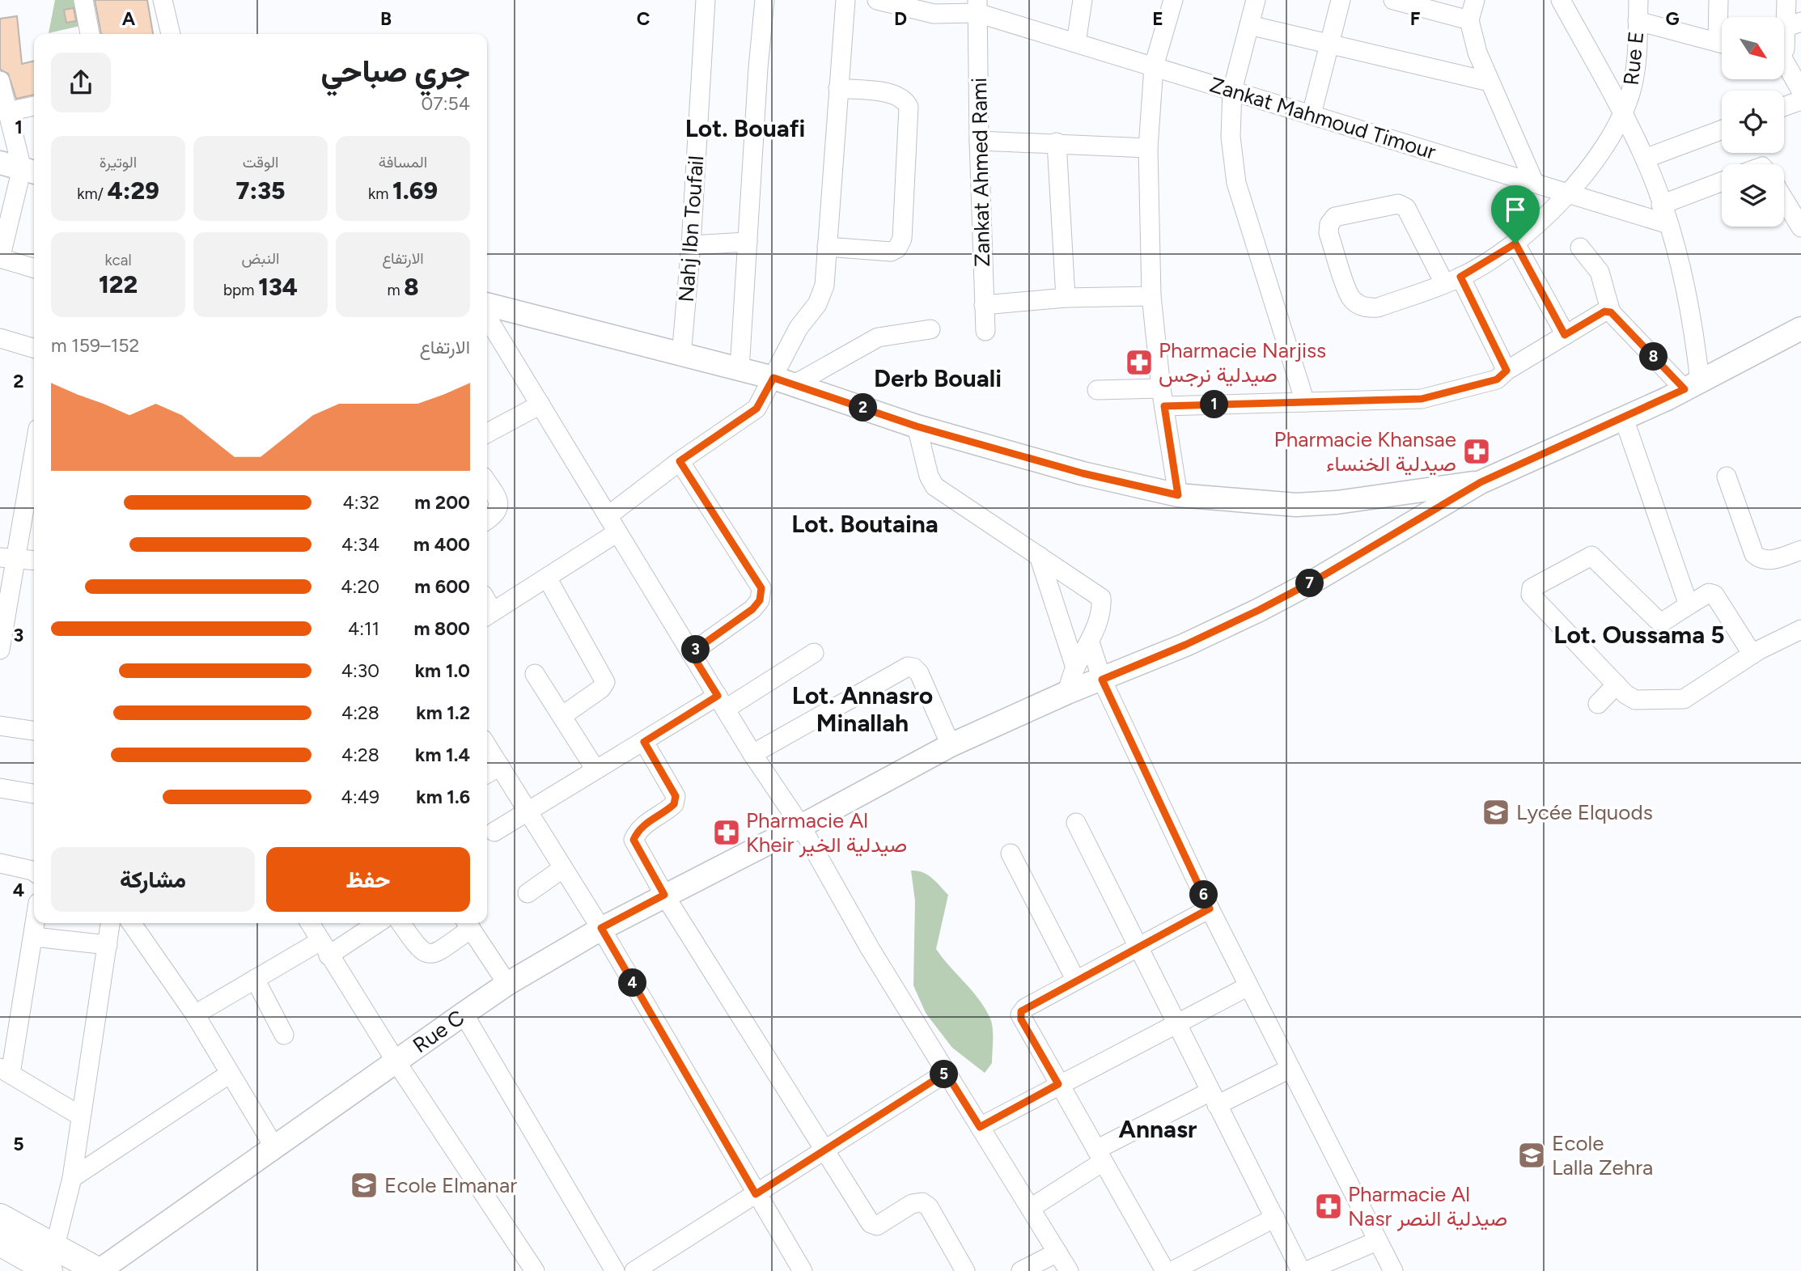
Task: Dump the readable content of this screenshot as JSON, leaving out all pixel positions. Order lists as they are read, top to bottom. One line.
{"streets":{"street":["Rue E","Zankat Mahmoud Timour","Zankat Ahmed Rami","Nahj Ibn Toufail","Rue C"]},"crossings":[["Rue E","Zankat Mahmoud Timour"],["Zankat Mahmoud Timour","Zankat Ahmed Rami"]],"districts":["Lot. Bouafi","Derb Bouali","Lot. Boutaina","Lot. Oussama 5","Lot. Annasro Minallah","Annasr"],"places":{"pharmacy":["Pharmacie Narjiss صيدلية نرجس","Pharmacie Khansae صيدلية الخنساء","Pharmacie Al Kheir صيدلية الخير","Pharmacie Al Nasr صيدلية النصر"],"school or university":["Lycée Elquods","Ecole Lalla Zehra","Ecole Elmanar"]},"north":"bottom right","page":{"heading":["جري صباحي","07:54"],"stats":[["المسافة","1.69 km"],["الوقت","7:35"],["الوتيرة","4:29 /km"],["الارتفاع","8 m"],["النبض","134 bpm"],["kcal","122"]],"chart":["الارتفاع","152–159 m"],"pins":["8","1","2","7","3","6","4","5"],"list":[{"name":"200 m","note":"4:32"},{"name":"400 m","note":"4:34"},{"name":"600 m","note":"4:20"},{"name":"800 m","note":"4:11"},{"name":"1.0 km","note":"4:30"},{"name":"1.2 km","note":"4:28"},{"name":"1.4 km","note":"4:28"},{"name":"1.6 km","note":"4:49"}],"buttons":["حفظ","مشاركة"]},"grid":{"columns":["A","B","C","D","E","F","G"],"rows":["1","2","3","4","5"]}}
